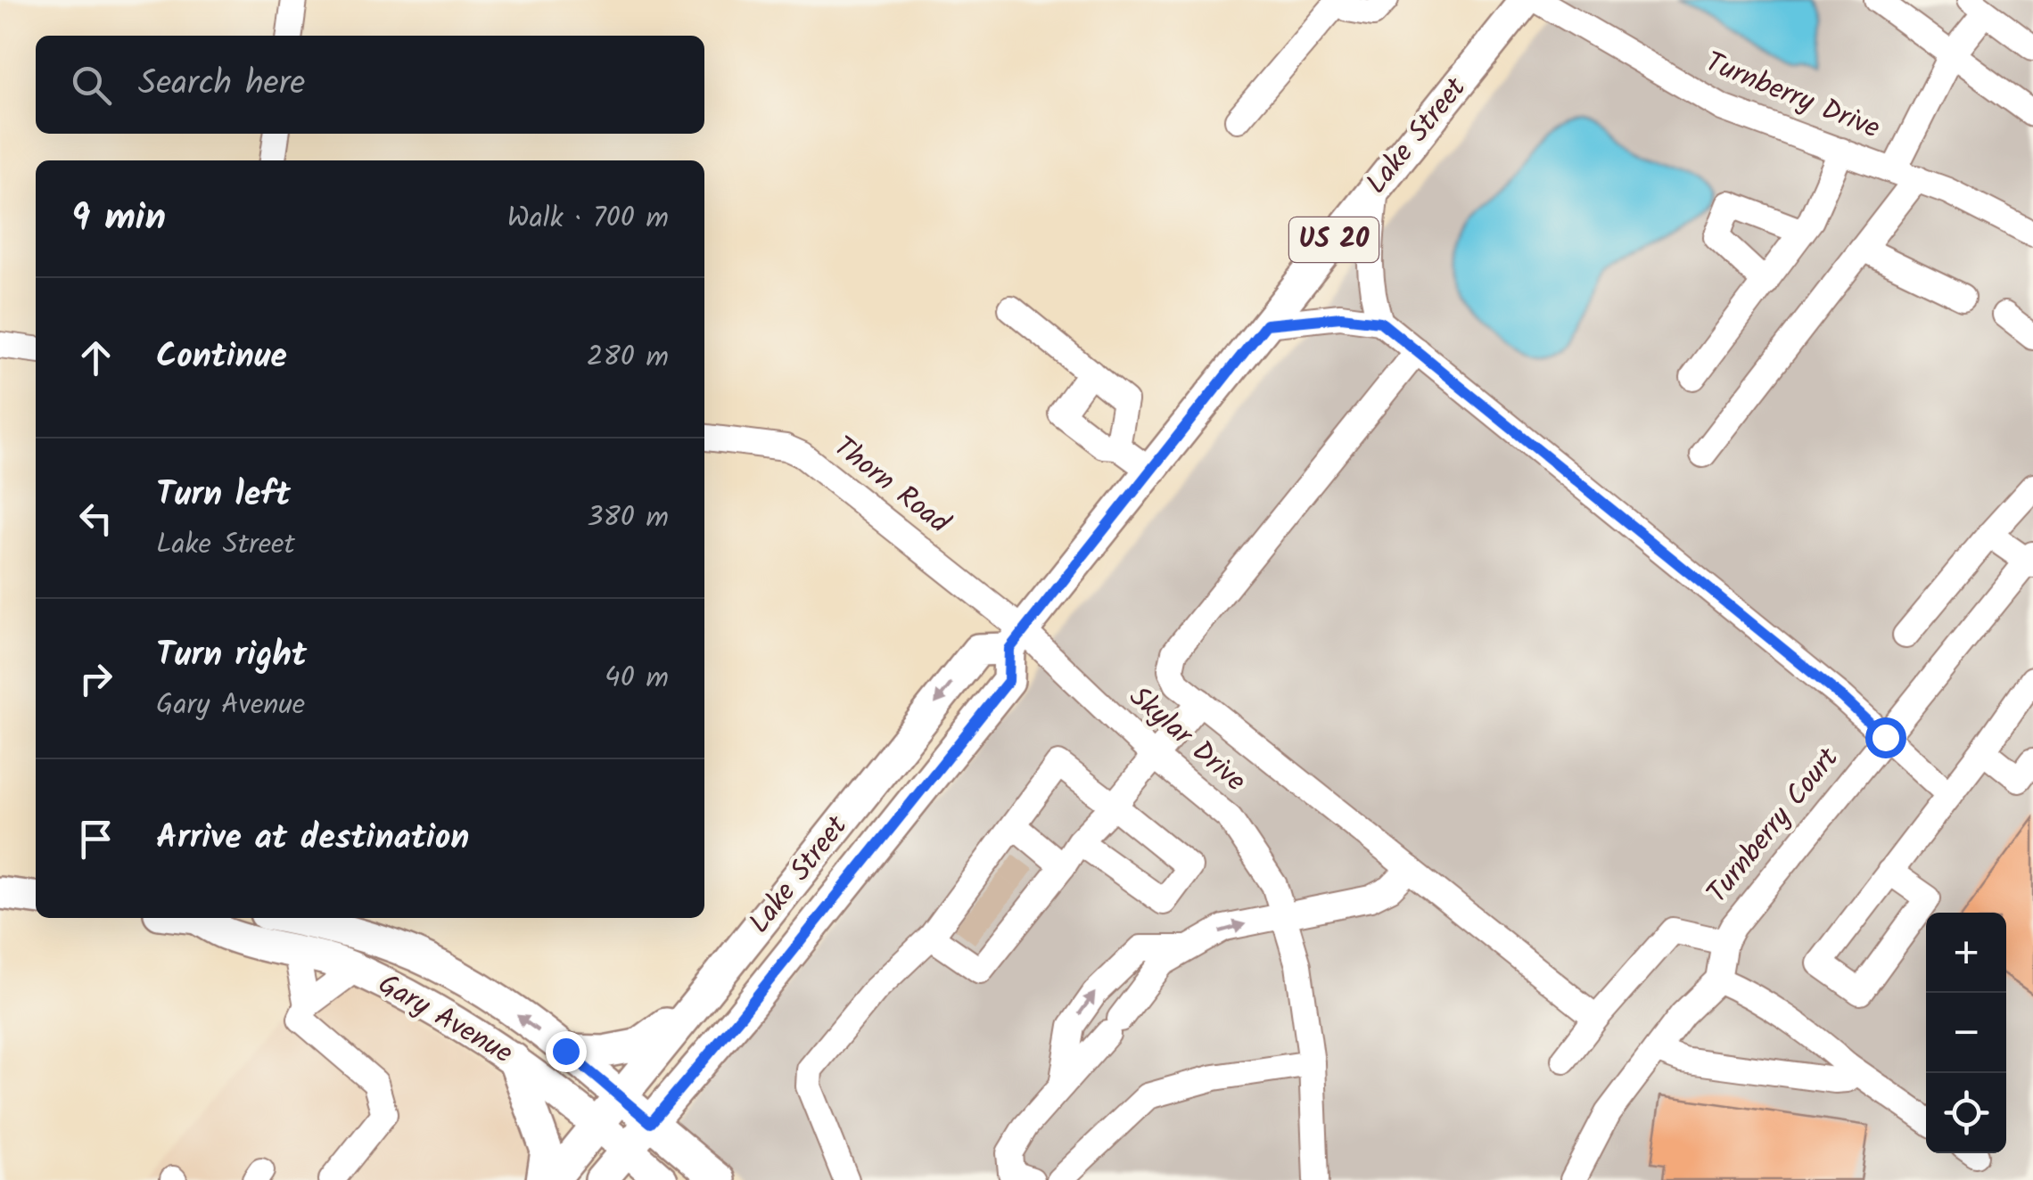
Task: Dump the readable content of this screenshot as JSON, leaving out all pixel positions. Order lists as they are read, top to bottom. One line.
{"streets":{"main road":["Lake Street","US 20","Gary Avenue"],"street":["Turnberry Drive","Thorn Road","Skylar Drive","Turnberry Court"]},"crossings":[["Lake Street","US 20"],["Lake Street","Thorn Road"],["Lake Street","Skylar Drive"],["Lake Street","Gary Avenue"],["US 20","Gary Avenue"],["Thorn Road","Skylar Drive"]],"page":{"search":"Search here","heading":["9 min","Walk · 700 m"],"list":[["Continue","280 m"],["Turn left","Lake Street","380 m"],["Turn right","Gary Avenue","40 m"],"Arrive at destination"],"map_buttons":["+","−"]}}
